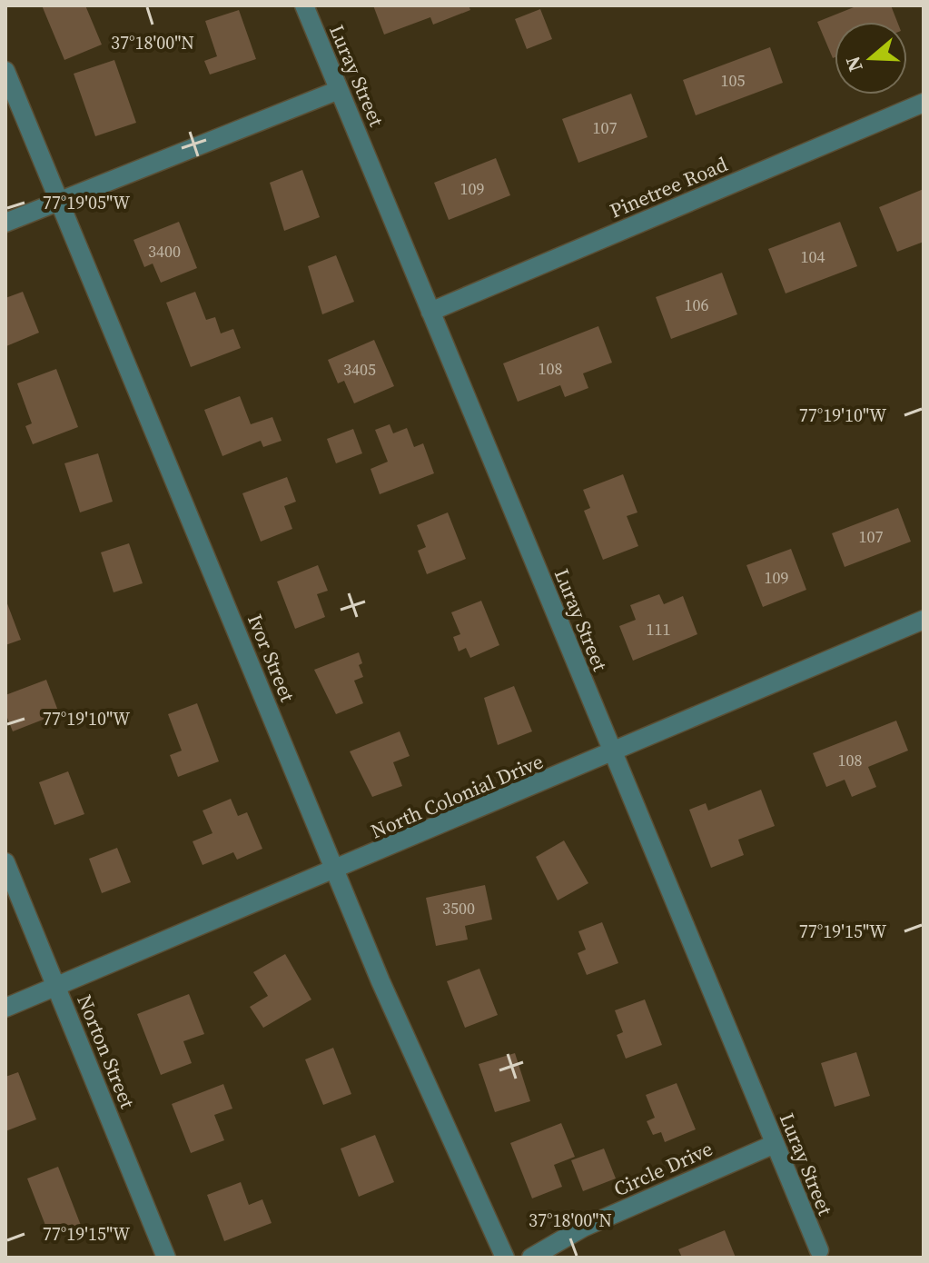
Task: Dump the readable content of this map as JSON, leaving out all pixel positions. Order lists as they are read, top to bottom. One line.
{"streets":{"street":["Luray Street","Pinetree Road","Ivor Street","North Colonial Drive","Norton Street","Circle Drive"]},"crossings":[["Luray Street","Pinetree Road"],["Luray Street","North Colonial Drive"],["Luray Street","Circle Drive"],["Ivor Street","North Colonial Drive"],["North Colonial Drive","Norton Street"]],"house_numbers":["105","107","109","3400","104","106","108","3405","107","109","111","108","3500"],"north":"left","coordinates":["37°18'00\"N","77°19'05\"W","77°19'10\"W","77°19'15\"W"]}
